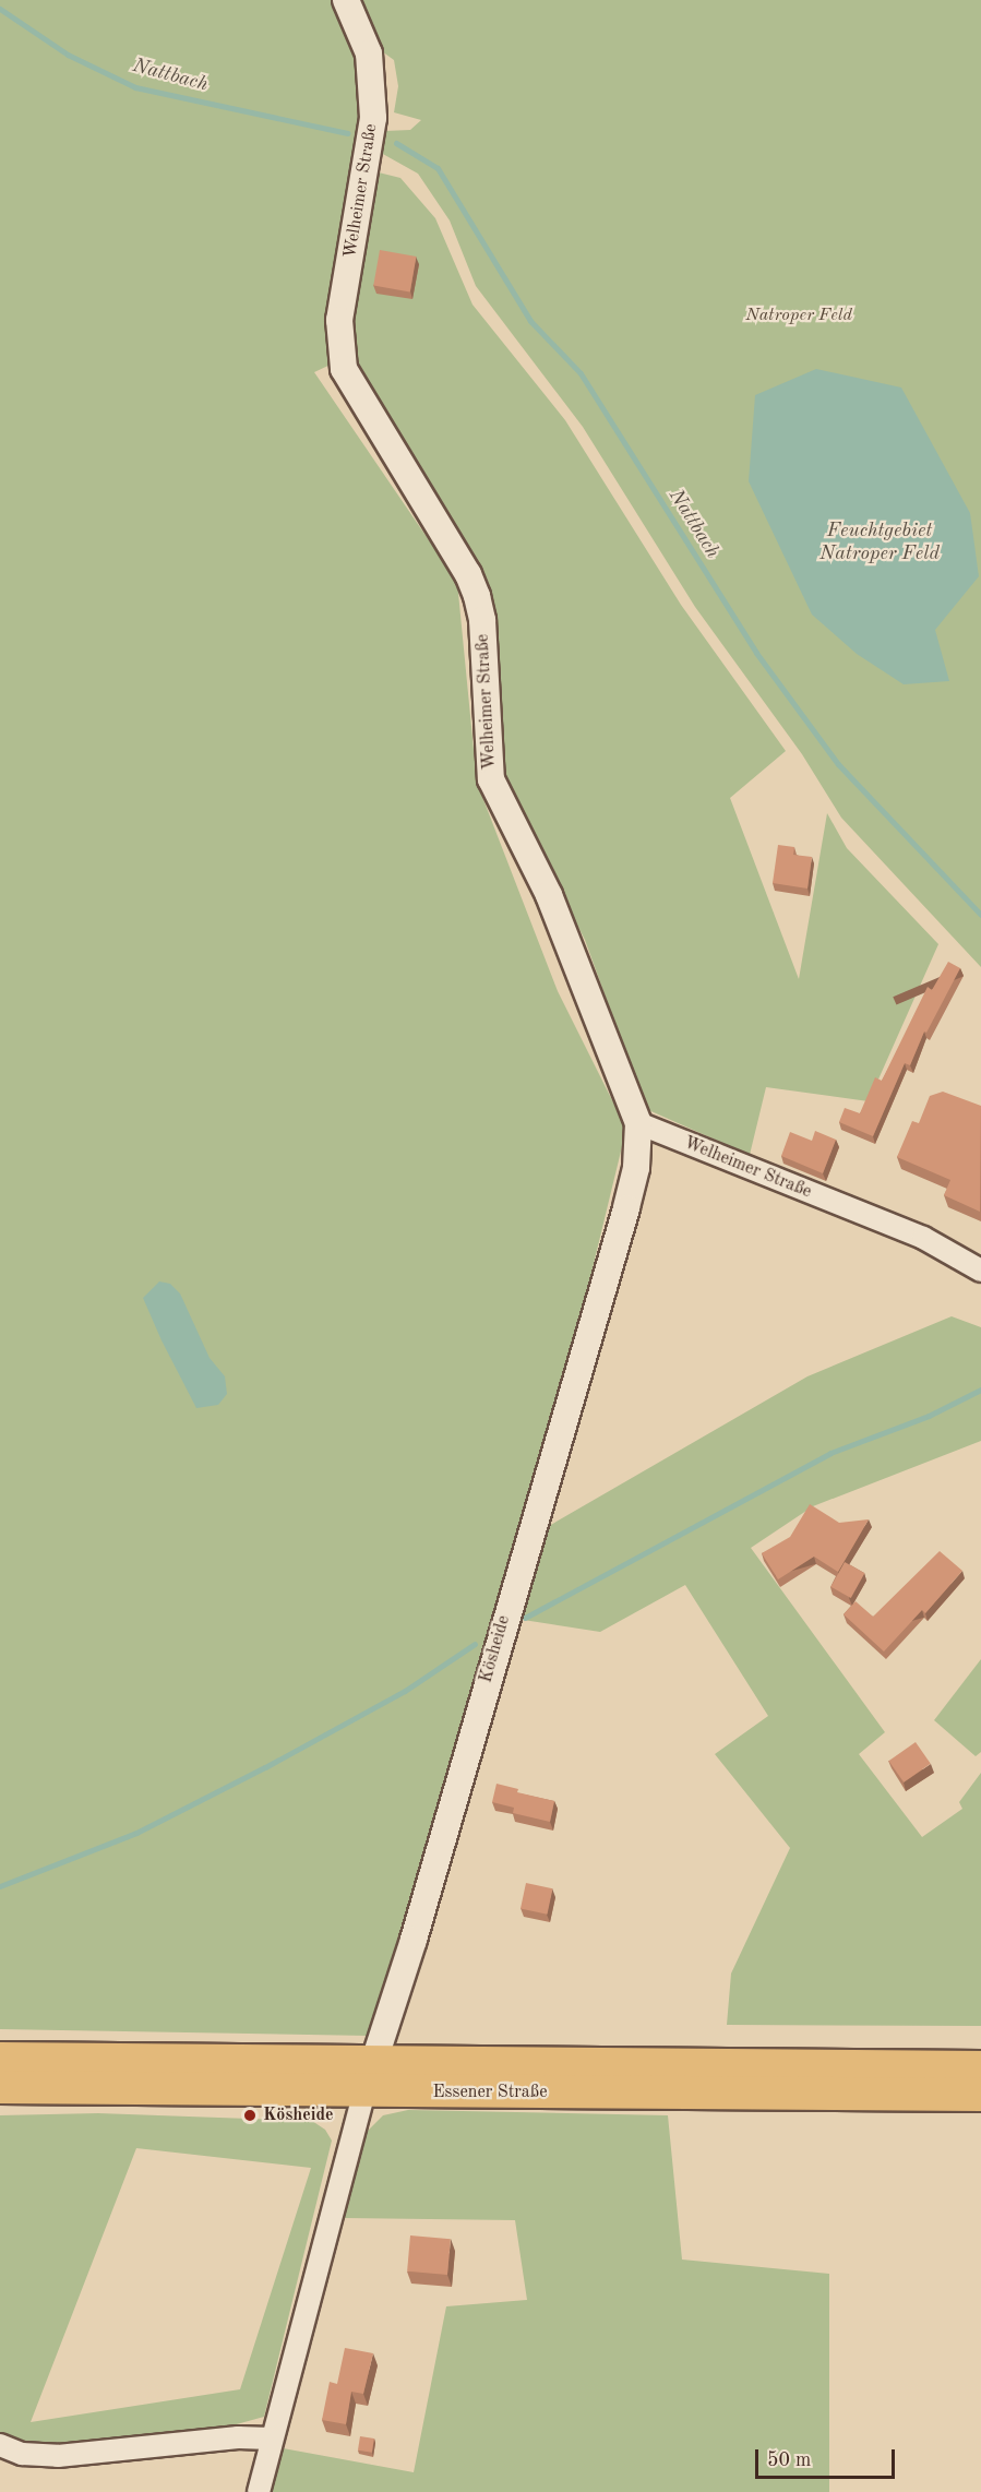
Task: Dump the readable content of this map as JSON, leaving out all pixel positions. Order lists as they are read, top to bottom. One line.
{"streets":{"main road":["Essener Straße"],"street":["Welheimer Straße","Kösheide"]},"crossings":[["Welheimer Straße","Kösheide"],["Kösheide","Essener Straße"]],"water":["Nattbach","Feuchtgebiet Natroper Feld"],"parks":["Natroper Feld"],"places":["Kösheide"],"scale_bar":"50 m"}
